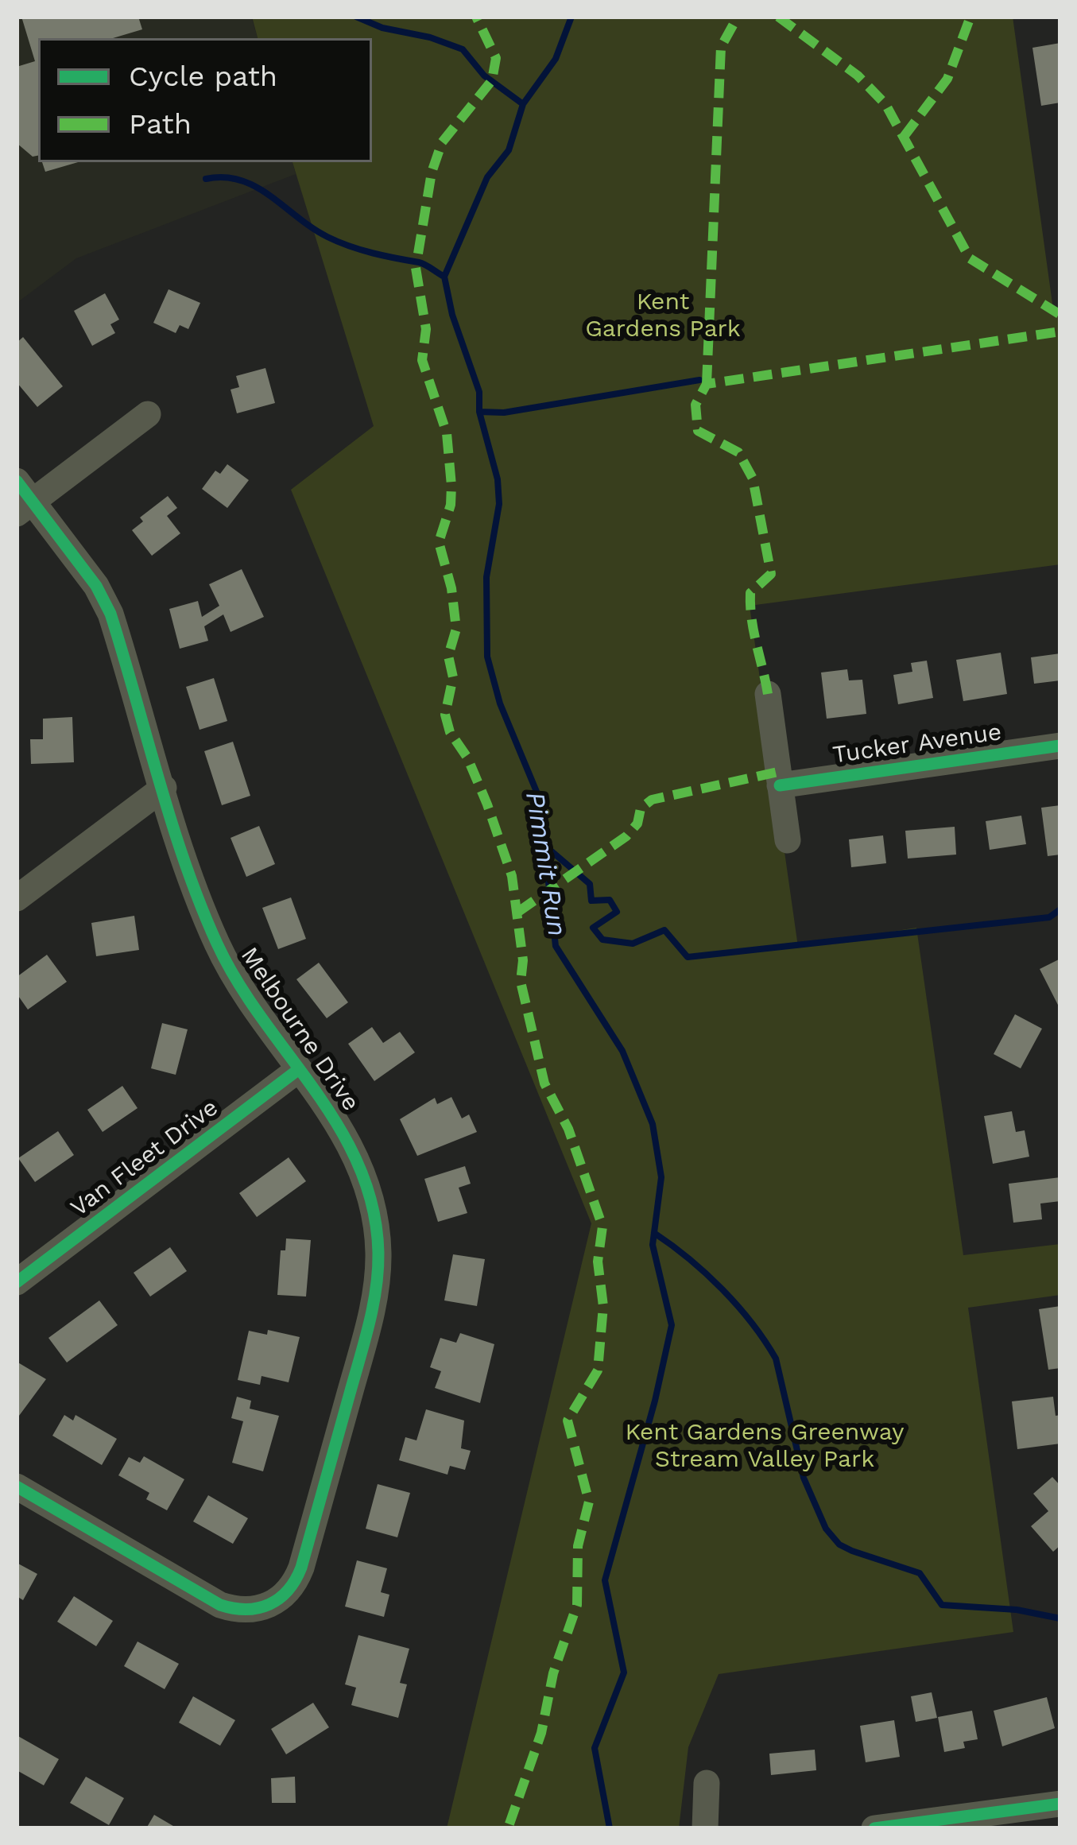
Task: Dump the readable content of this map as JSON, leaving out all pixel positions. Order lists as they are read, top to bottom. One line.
{"streets":{"street":["Tucker Avenue","Melbourne Drive","Van Fleet Drive"]},"crossings":[["Melbourne Drive","Van Fleet Drive"]],"water":["Pimmit Run"],"parks":["Kent Gardens Park","Kent Gardens Greenway Stream Valley Park"],"legend":["Cycle path","Path"]}
